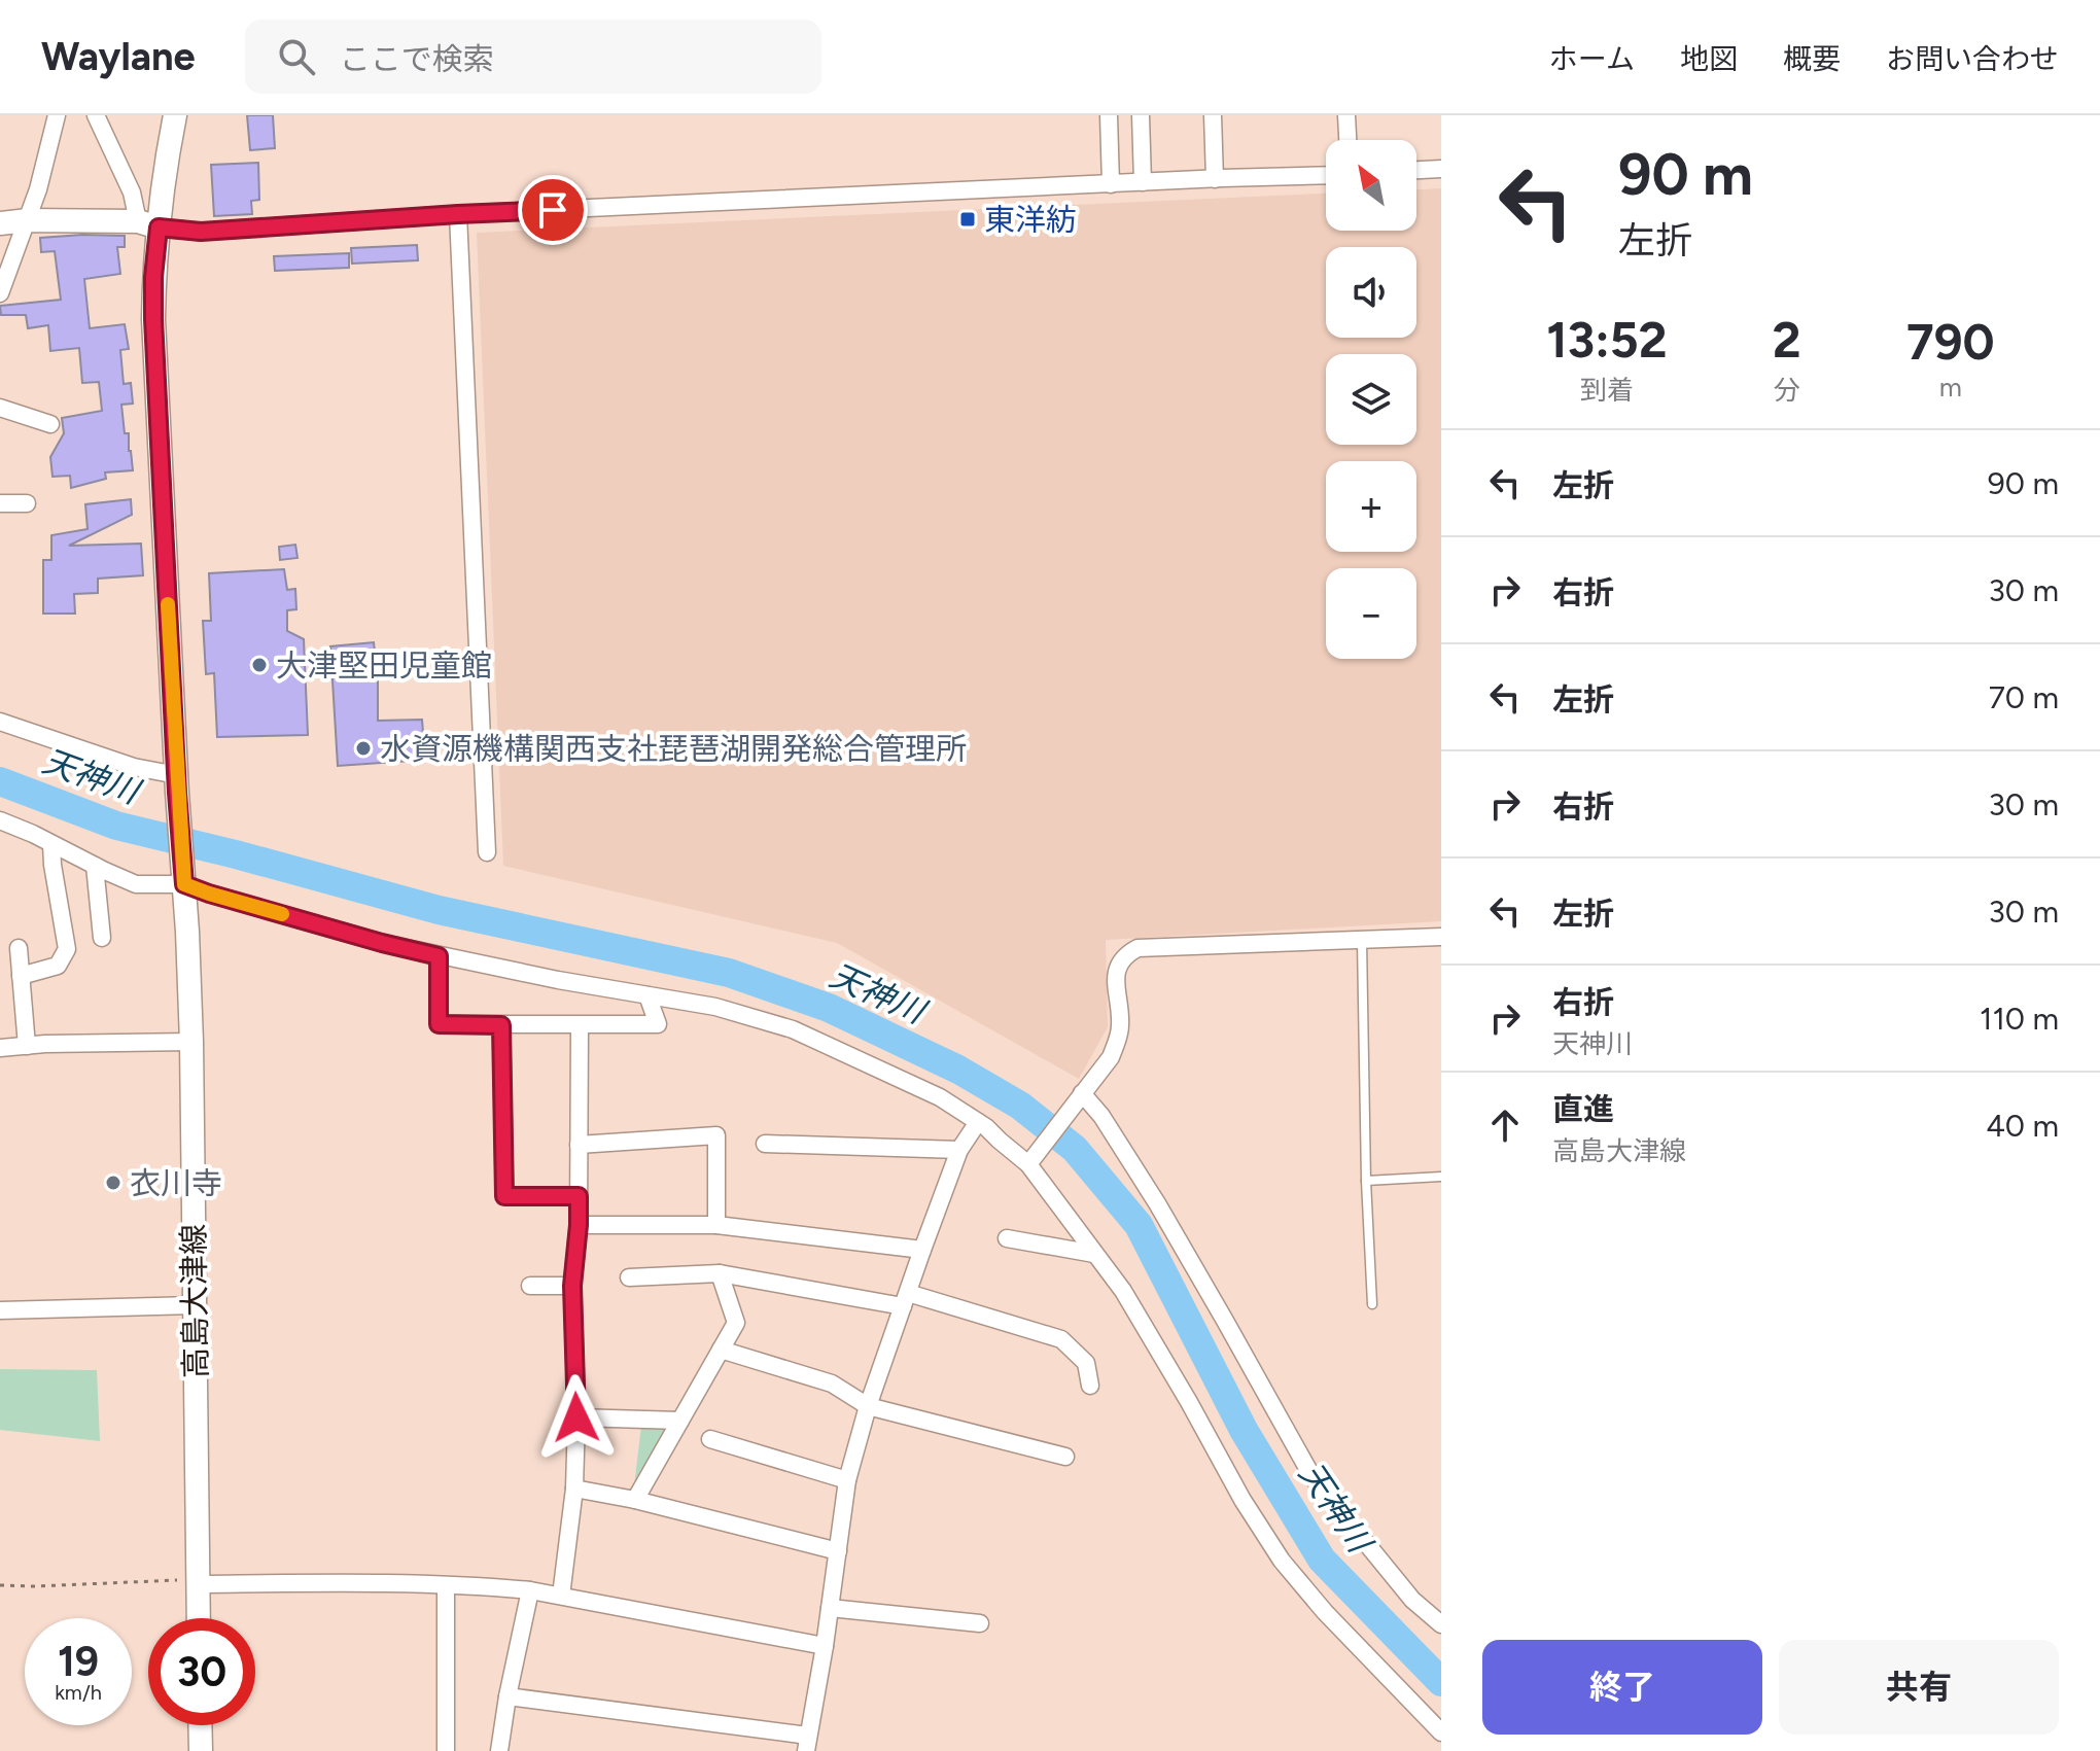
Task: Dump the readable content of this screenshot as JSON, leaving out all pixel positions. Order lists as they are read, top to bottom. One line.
{"streets":{"main road":["高島大津線"]},"water":["天神川"],"places":{"transit":["東洋紡"],"other":["大津堅田児童館","水資源機構関西支社琵琶湖開発総合管理所","衣川寺"]},"north":"top left","page":{"header":"Waylane","search":"ここで検索","nav":["ホーム","地図","概要","お問い合わせ"],"turn":["90 m","左折"],"map_buttons":["+","−"],"eta":["13:52","到着","2","分","790","m"],"list":[{"name":"左折","value":"90 m"},{"name":"右折","value":"30 m"},{"name":"左折","value":"70 m"},{"name":"右折","value":"30 m"},{"name":"左折","value":"30 m"},{"name":"右折","note":"天神川","value":"110 m"},{"name":"直進","note":"高島大津線","value":"40 m"}],"speed":"19 km/h","limit":"30","buttons":["終了","共有"]}}
